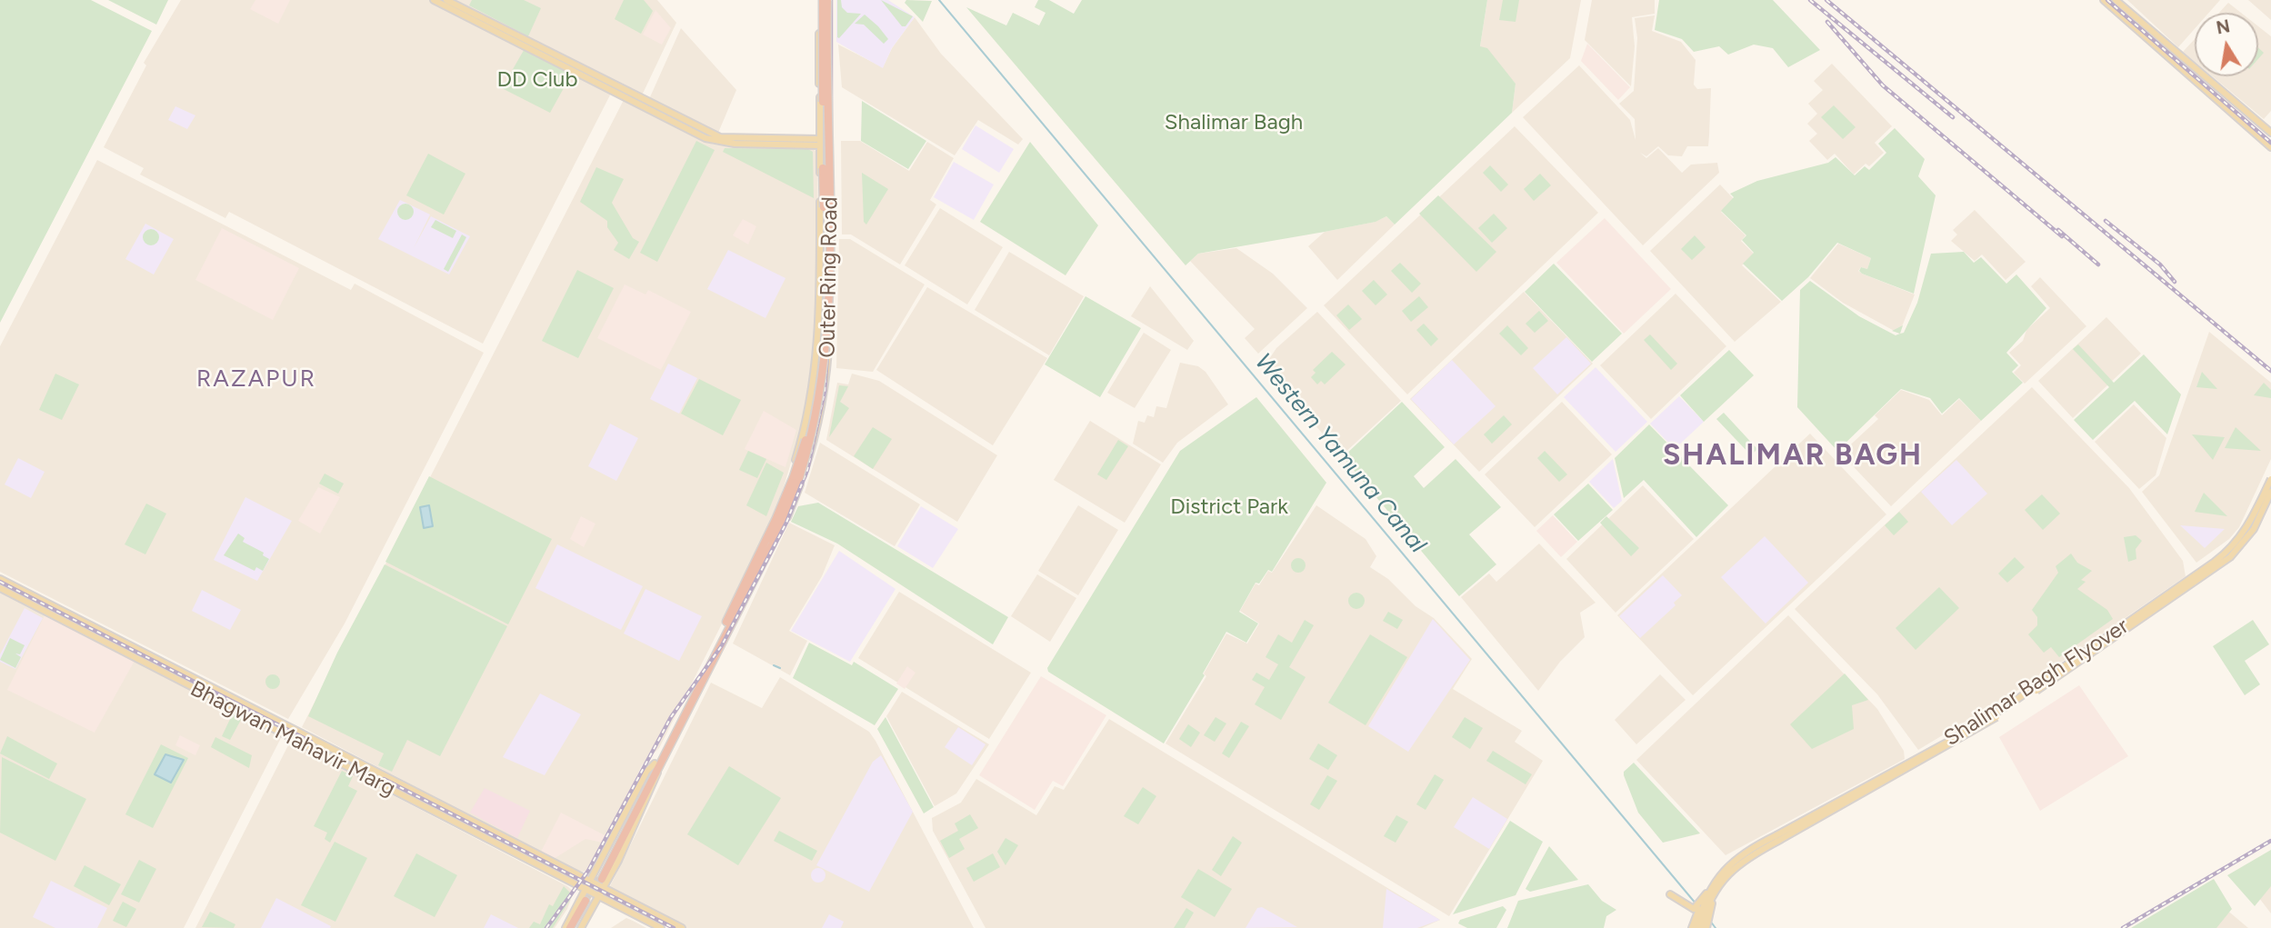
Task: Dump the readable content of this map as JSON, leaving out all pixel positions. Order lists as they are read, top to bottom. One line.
{"streets":{"highway":["Outer Ring Road"],"main road":["Shalimar Bagh Flyover","Bhagwan Mahavir Marg"]},"crossings":[["Outer Ring Road","Bhagwan Mahavir Marg"]],"districts":["RAZAPUR","SHALIMAR BAGH"],"water":["Western Yamuna Canal"],"parks":["DD Club","Shalimar Bagh","District Park"],"north":"top"}
